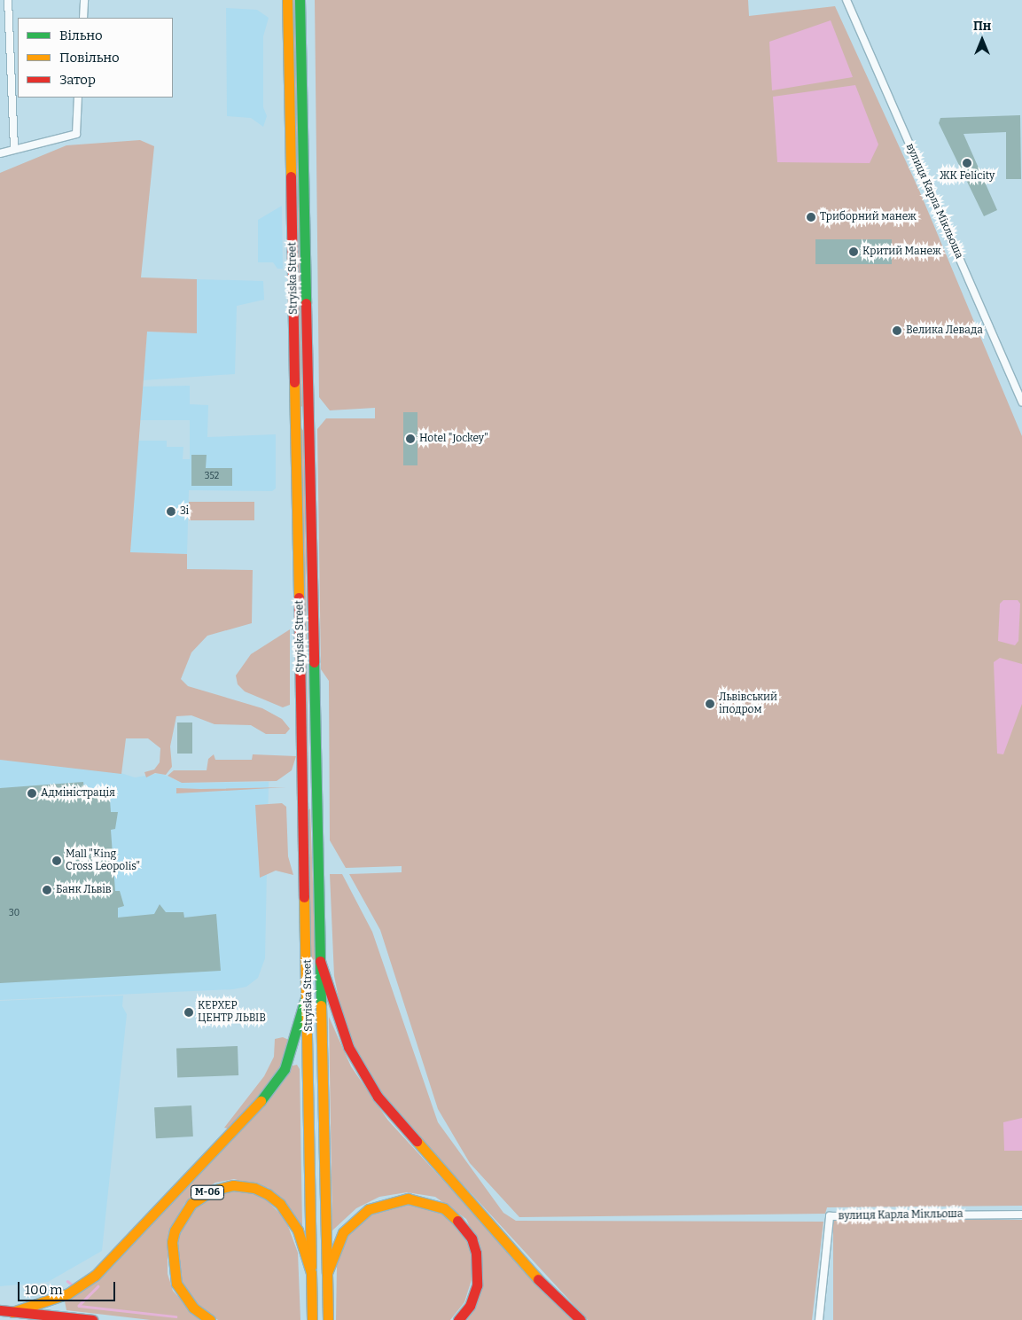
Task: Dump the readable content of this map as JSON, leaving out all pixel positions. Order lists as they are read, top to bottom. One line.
{"streets":{"main road":["Stryiska Street","М-06"],"street":["вулиця Карла Мікльоша"]},"crossings":[["Stryiska Street","М-06"]],"places":["ЖК Felicity","Триборний манеж","Критий Манеж","Велика Левада","Hotel \"Jockey\"","3і","Львівський іподром","Адміністрація","Mall \"King Cross Leopolis\"","Банк Львів","КЕРХЕР ЦЕНТР ЛЬВІВ"],"house_numbers":["352","30"],"legend":["Вільно","Повільно","Затор"],"scale_bar":"100 m","north":"top"}
